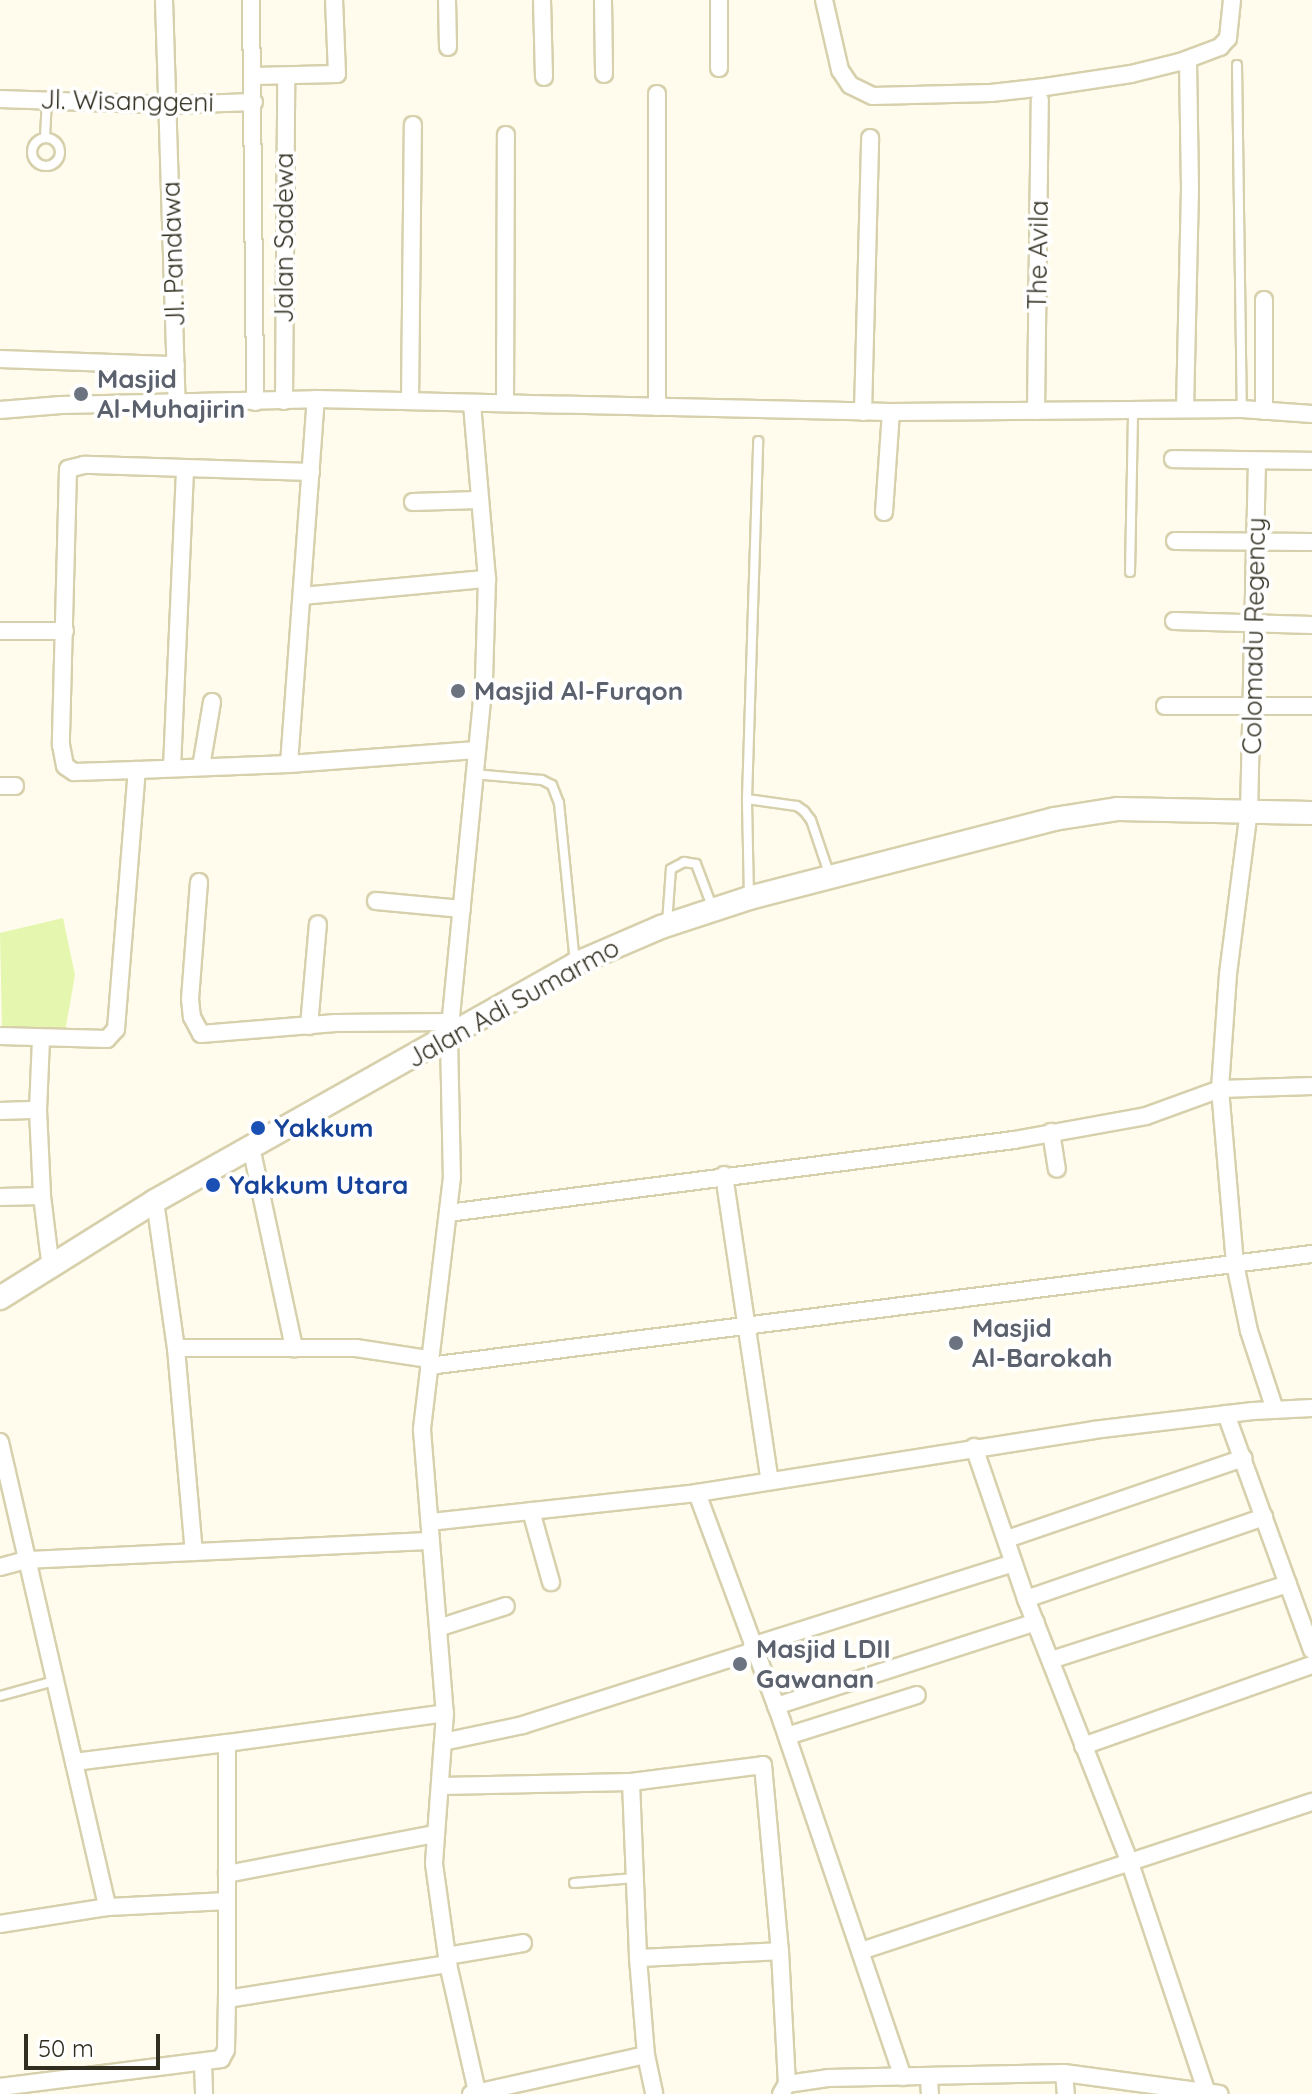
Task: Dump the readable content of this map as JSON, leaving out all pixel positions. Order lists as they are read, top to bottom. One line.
{"streets":{"main road":["Jalan Adi Sumarmo"],"street":["Jl. Wisanggeni","Jalan Sadewa","Jl. Pandawa","The Avila","Colomadu Regency"]},"crossings":[["Jl. Wisanggeni","Jl. Pandawa"],["Colomadu Regency","Jalan Adi Sumarmo"]],"places":["Masjid Al-Muhajirin","Masjid Al-Furqon","Yakkum","Yakkum Utara","Masjid Al-Barokah","Masjid LDII Gawanan"],"scale_bar":"50 m"}
